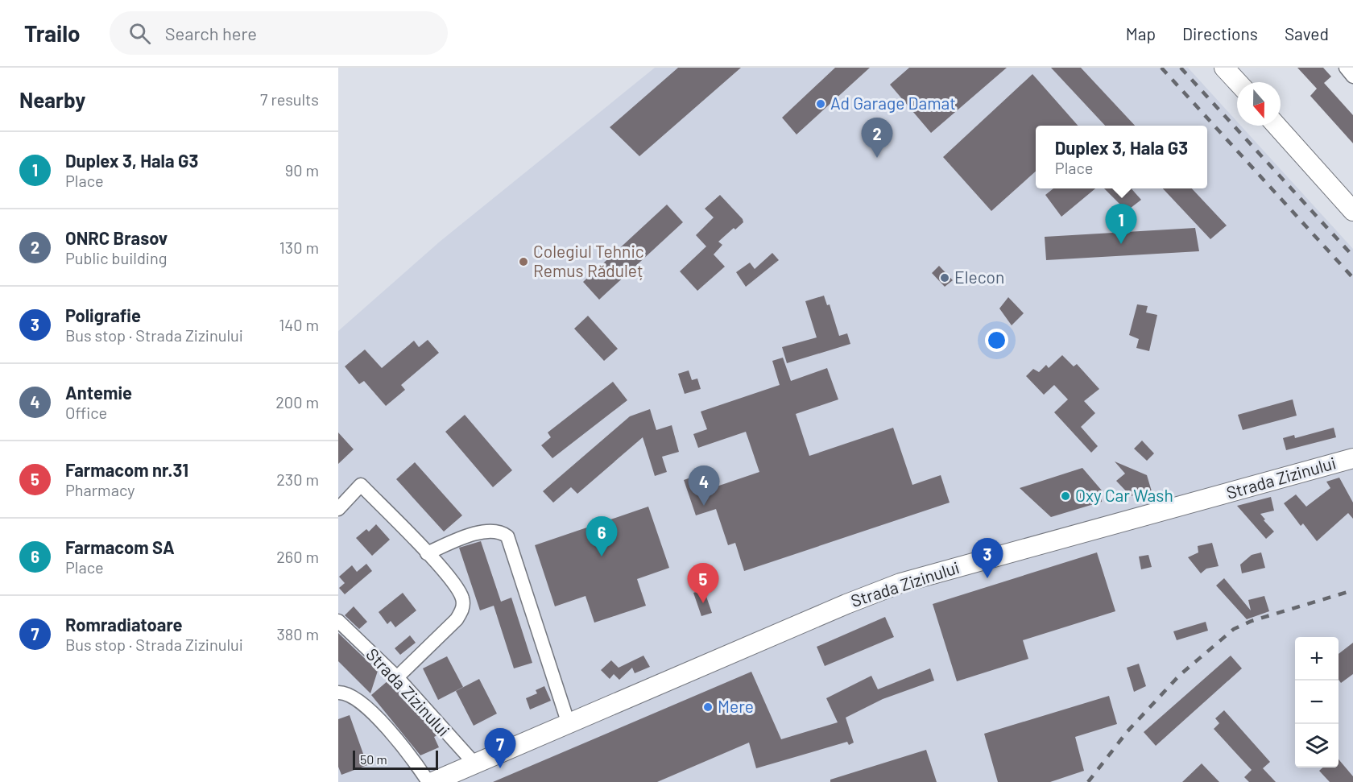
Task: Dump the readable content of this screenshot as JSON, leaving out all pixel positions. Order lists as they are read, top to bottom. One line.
{"streets":{"main road":["Strada Zizinului"]},"places":["Ad Garage Damat","Colegiul Tehnic Remus Răduleț","Elecon","Oxy Car Wash","Mere"],"scale_bar":"50 m","north":"bottom","page":{"header":"Trailo","search":"Search here","nav":["Map","Directions","Saved"],"heading":["Nearby","7 results"],"pins":["2","1","4","6","3","5","7"],"popup":["Duplex 3, Hala G3","Place"],"list":[{"mark":"1","name":"Duplex 3, Hala G3","note":"Place","value":"90 m"},{"mark":"2","name":"ONRC Brasov","note":"Public building","value":"130 m"},{"mark":"3","name":"Poligrafie","note":"Bus stop · Strada Zizinului","value":"140 m"},{"mark":"4","name":"Antemie","note":"Office","value":"200 m"},{"mark":"5","name":"Farmacom nr.31","note":"Pharmacy","value":"230 m"},{"mark":"6","name":"Farmacom SA","note":"Place","value":"260 m"},{"mark":"7","name":"Romradiatoare","note":"Bus stop · Strada Zizinului","value":"380 m"}],"map_buttons":["+","−"],"scale":"50 m"}}
